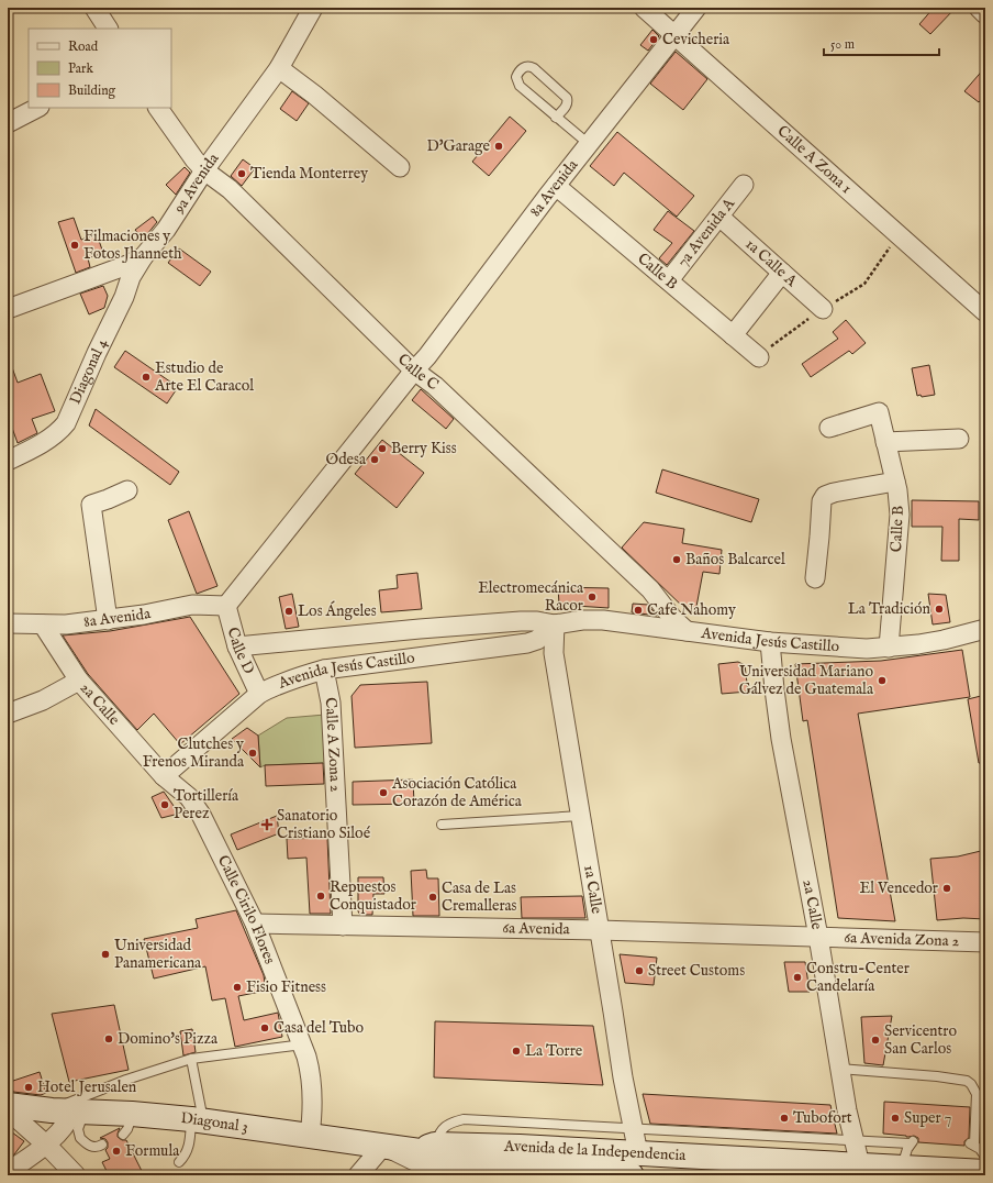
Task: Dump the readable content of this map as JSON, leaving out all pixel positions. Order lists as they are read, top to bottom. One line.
{"streets":{"main road":["Diagonal 3","Avenida de la Independencia"],"street":["Calle A Zona 1","9a Avenida","8a Avenida","7a Avenida A","1a Calle A","Calle B","Diagonal 4","Calle C","Avenida Jesús Castillo","Calle D","2a Calle","Calle A Zona 2","1a Calle","Calle Cirilo Flores","6a Avenida","6a Avenida Zona 2"]},"crossings":[["Calle A Zona 1","8a Avenida"],["9a Avenida","Diagonal 4"],["9a Avenida","Calle C"],["8a Avenida","Calle B"],["8a Avenida","Calle C"],["8a Avenida","Calle D"],["8a Avenida","2a Calle"],["7a Avenida A","1a Calle A"],["7a Avenida A","Calle B"],["Calle B","Avenida Jesús Castillo"],["Calle C","Avenida Jesús Castillo"],["Avenida Jesús Castillo","Calle D"],["Avenida Jesús Castillo","2a Calle"],["Avenida Jesús Castillo","Calle A Zona 2"],["Avenida Jesús Castillo","1a Calle"],["Avenida Jesús Castillo","Calle Cirilo Flores"],["2a Calle","Calle Cirilo Flores"],["2a Calle","6a Avenida"],["2a Calle","6a Avenida Zona 2"],["2a Calle","Avenida de la Independencia"],["Calle A Zona 2","6a Avenida"],["1a Calle","6a Avenida"],["1a Calle","Avenida de la Independencia"],["Calle Cirilo Flores","6a Avenida"],["Calle Cirilo Flores","Diagonal 3"],["6a Avenida","6a Avenida Zona 2"],["Diagonal 3","Avenida de la Independencia"]],"places":{"other":["Cevicheria","D'Garage","Tienda Monterrey","Filmaciones y Fotos Jhanneth","Estudio de Arte El Caracol","Berry Kiss","Odesa","Baños Balcarcel","Electromecánica Racor","La Tradición","Cafe Nahomy","Los Ángeles","Universidad Mariano Gálvez de Guatemala","Clutches y Frenos Miranda","Asociación Católica Corazón de América","Tortillería Perez","El Vencedor","Repuestos Conquistador","Casa de Las Cremalleras","Universidad Panamericana","Street Customs","Constru-Center Candelaría","Fisio Fitness","Casa del Tubo","Domino's Pizza","Servicentro San Carlos","La Torre","Hotel Jerusalen","Tubofort","Super 7","Formula"],"health":["Sanatorio Cristiano Siloé"]},"legend":["Road","Park","Building"],"scale_bar":"50 m"}
